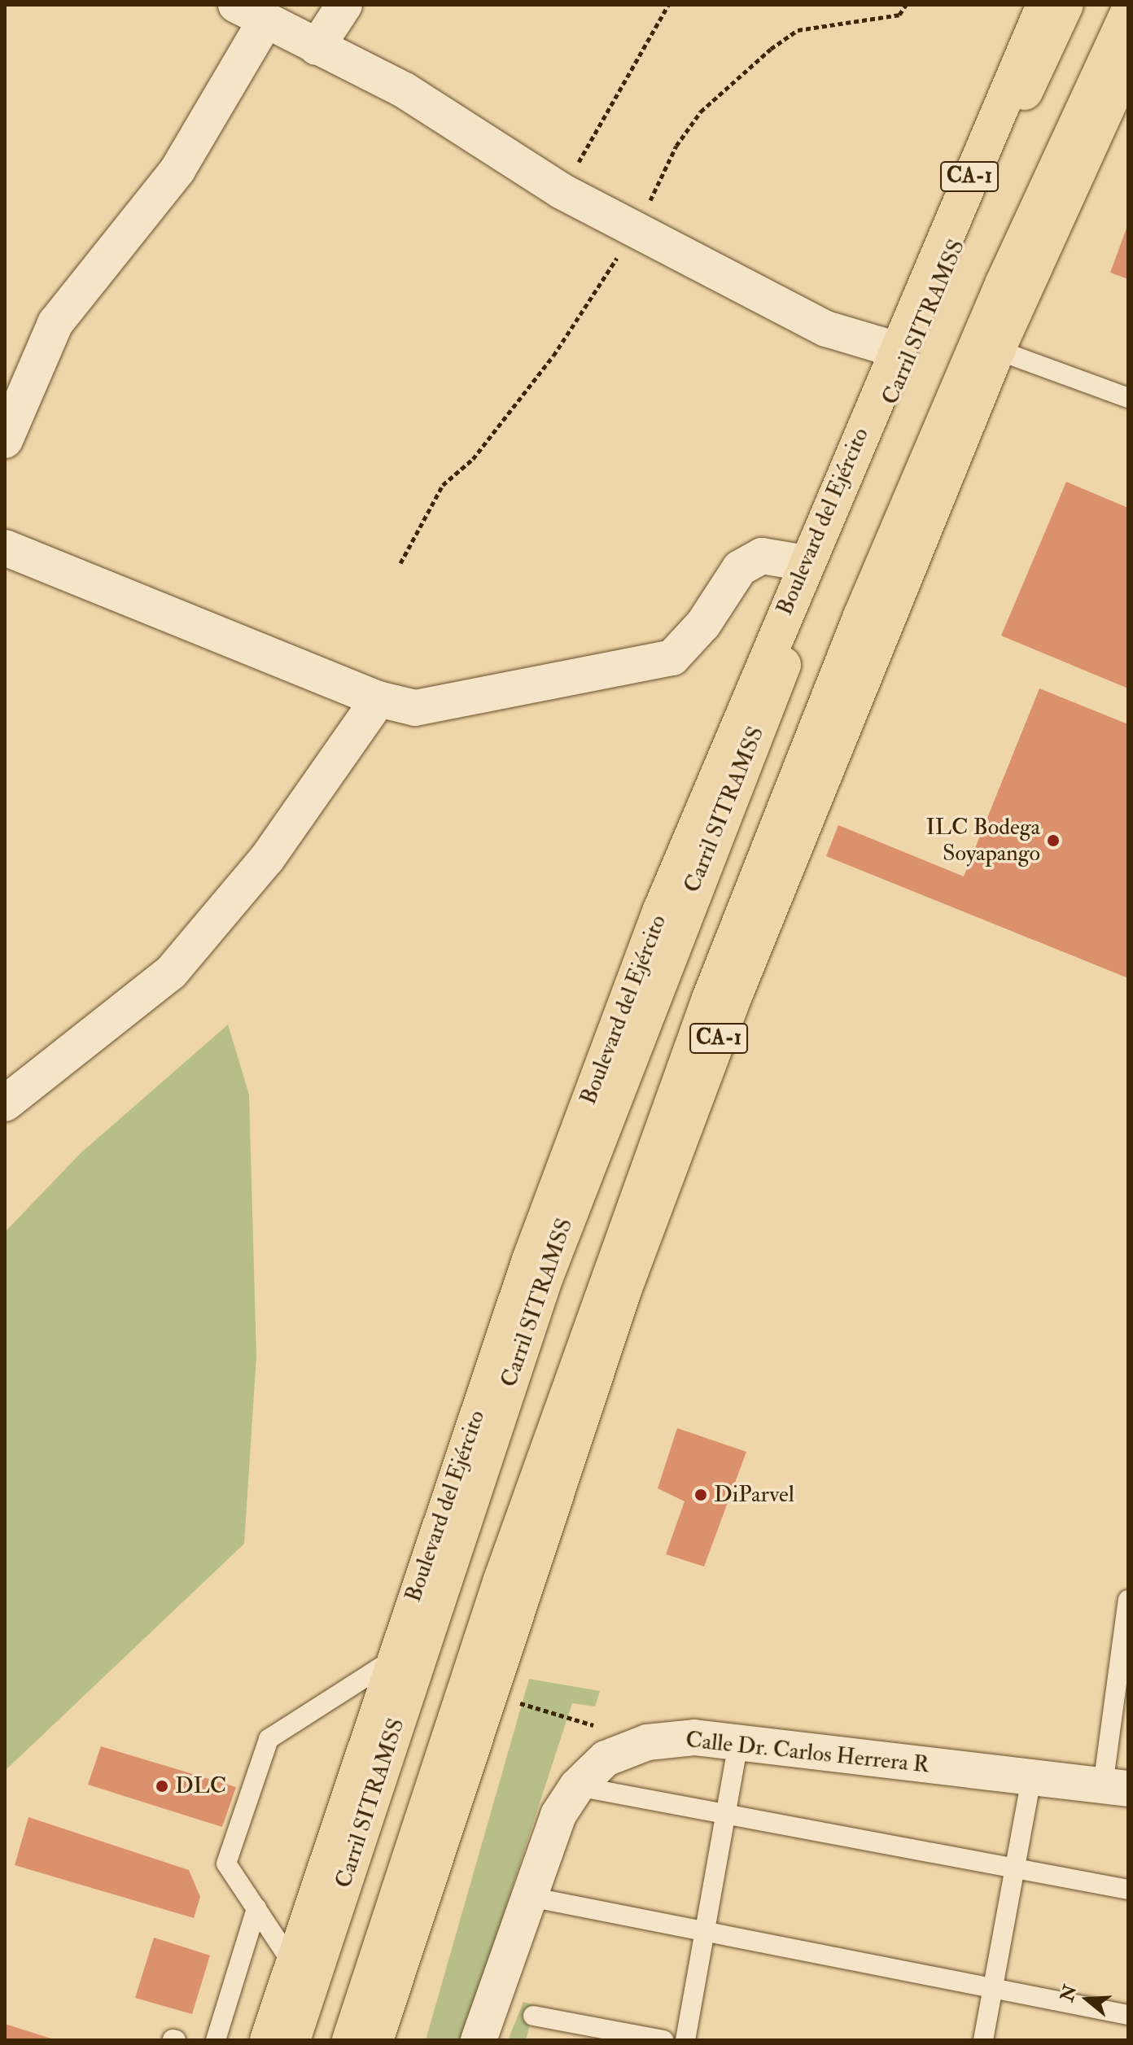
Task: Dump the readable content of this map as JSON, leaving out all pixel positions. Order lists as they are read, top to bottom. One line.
{"streets":{"main road":["CA-1","Carril SITRAMSS","Boulevard del Ejército"],"street":["Calle Dr. Carlos Herrera R"]},"places":["ILC Bodega Soyapango","DiParvel","DLC"],"north":"left"}
